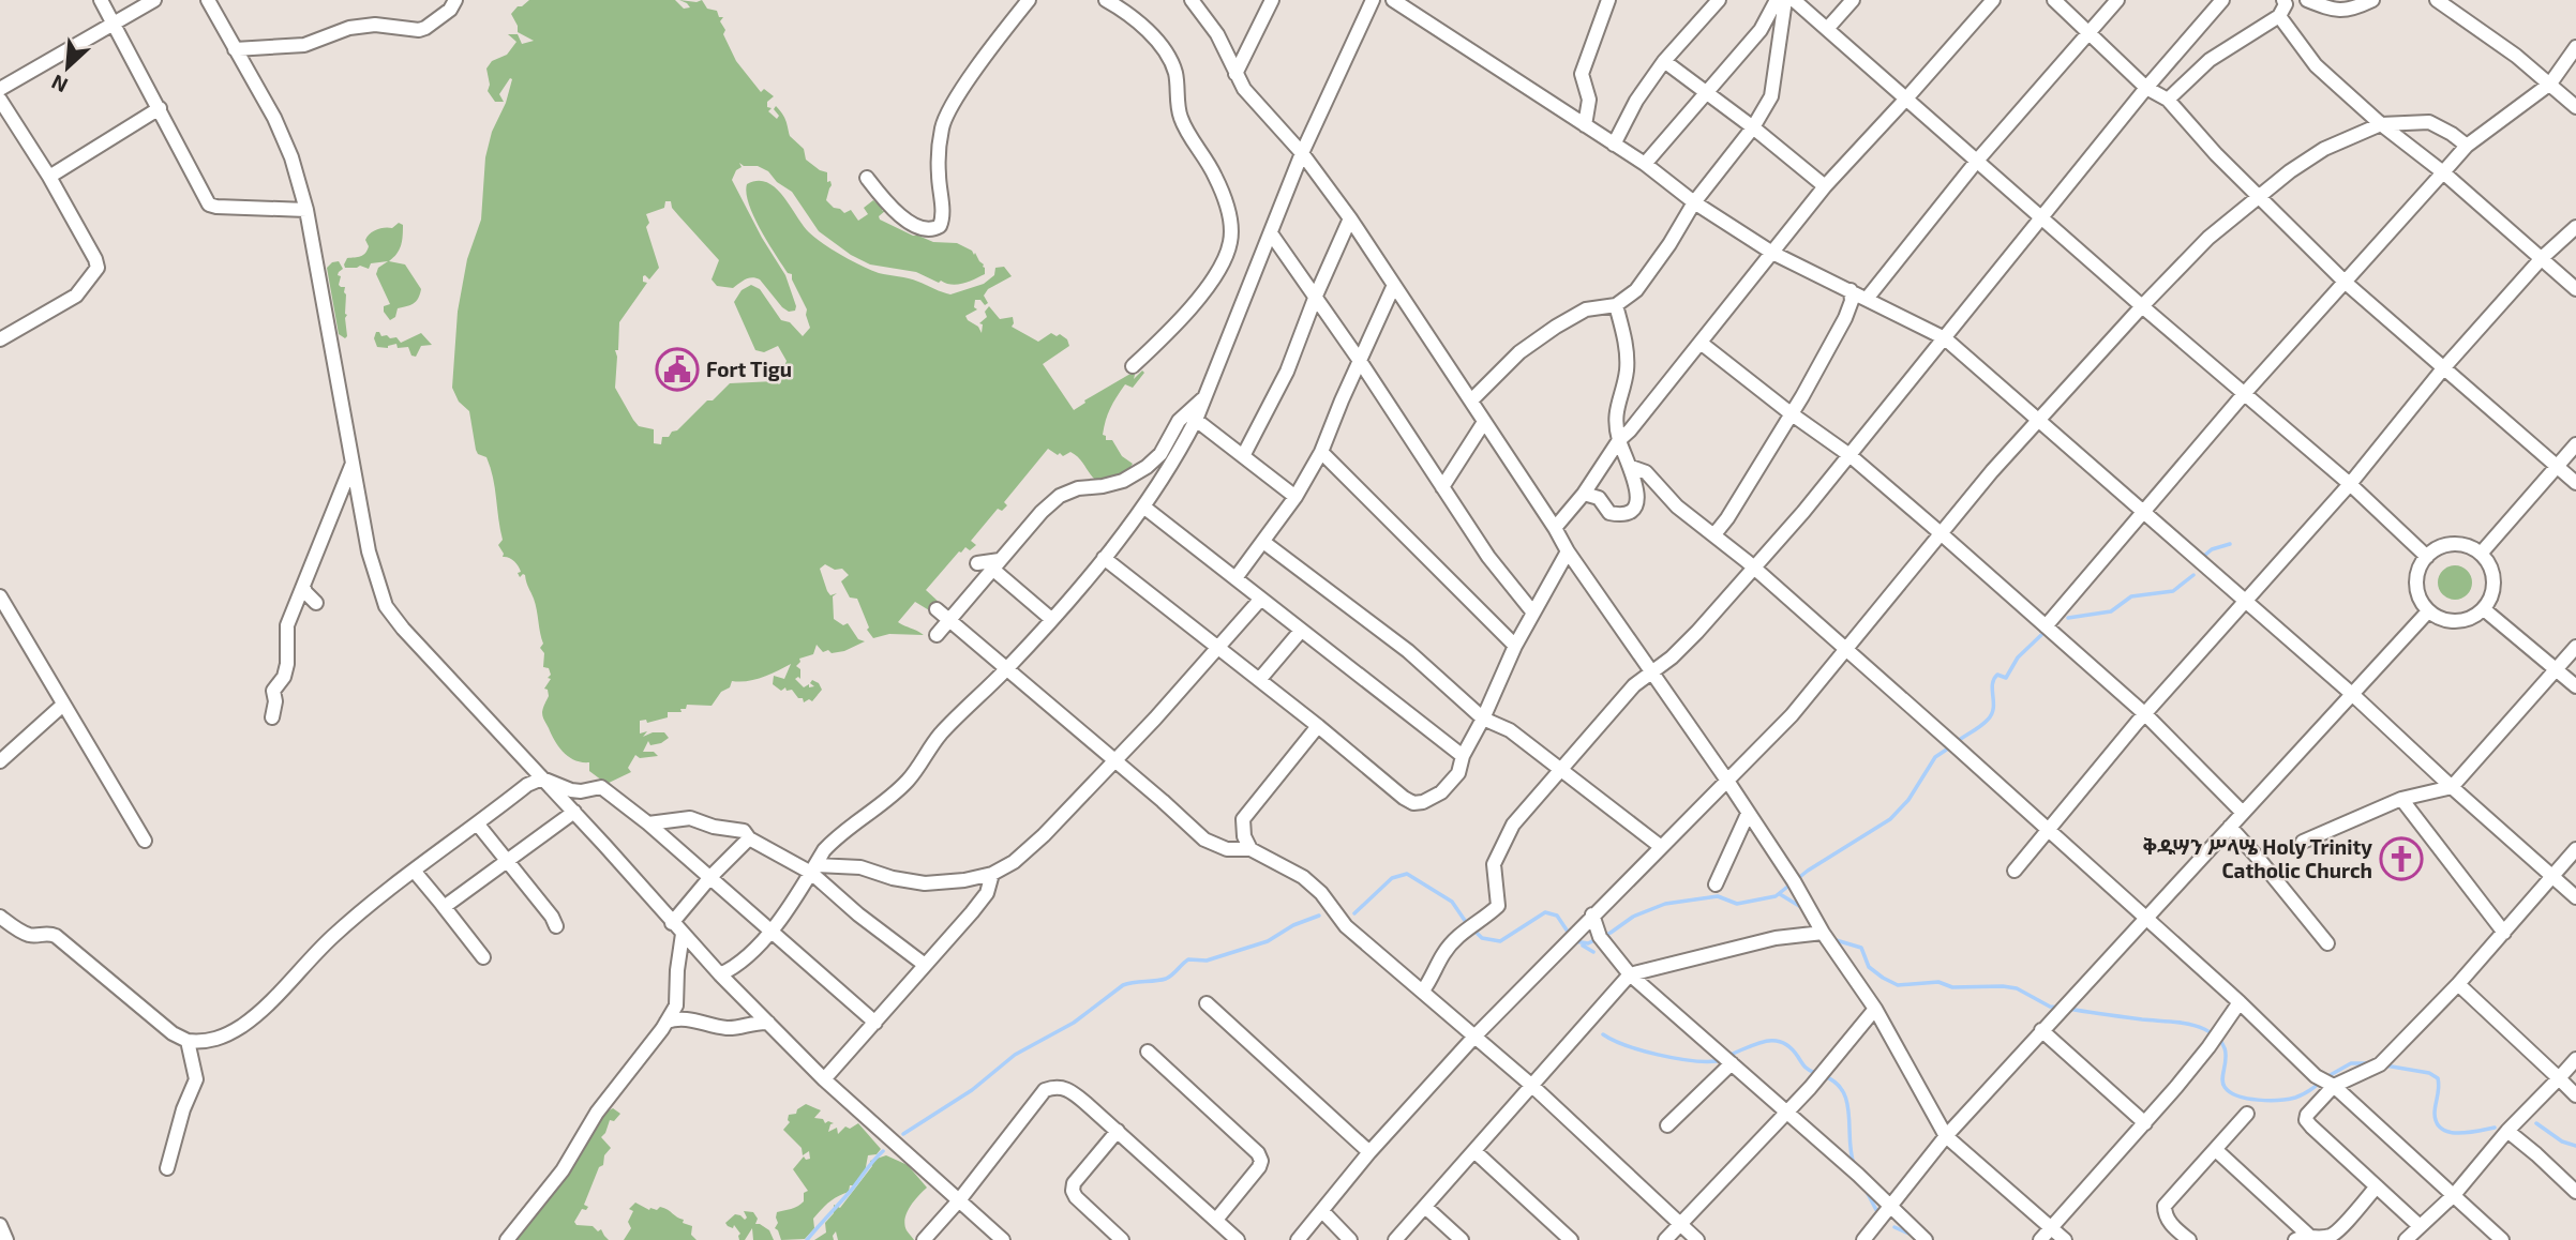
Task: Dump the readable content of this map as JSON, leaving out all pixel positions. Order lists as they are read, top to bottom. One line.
{"places":{"public building":["Fort Tigu"],"church":["ቅዱሣን ሥላሤ Holy Trinity Catholic Church"]},"north":"bottom left"}
